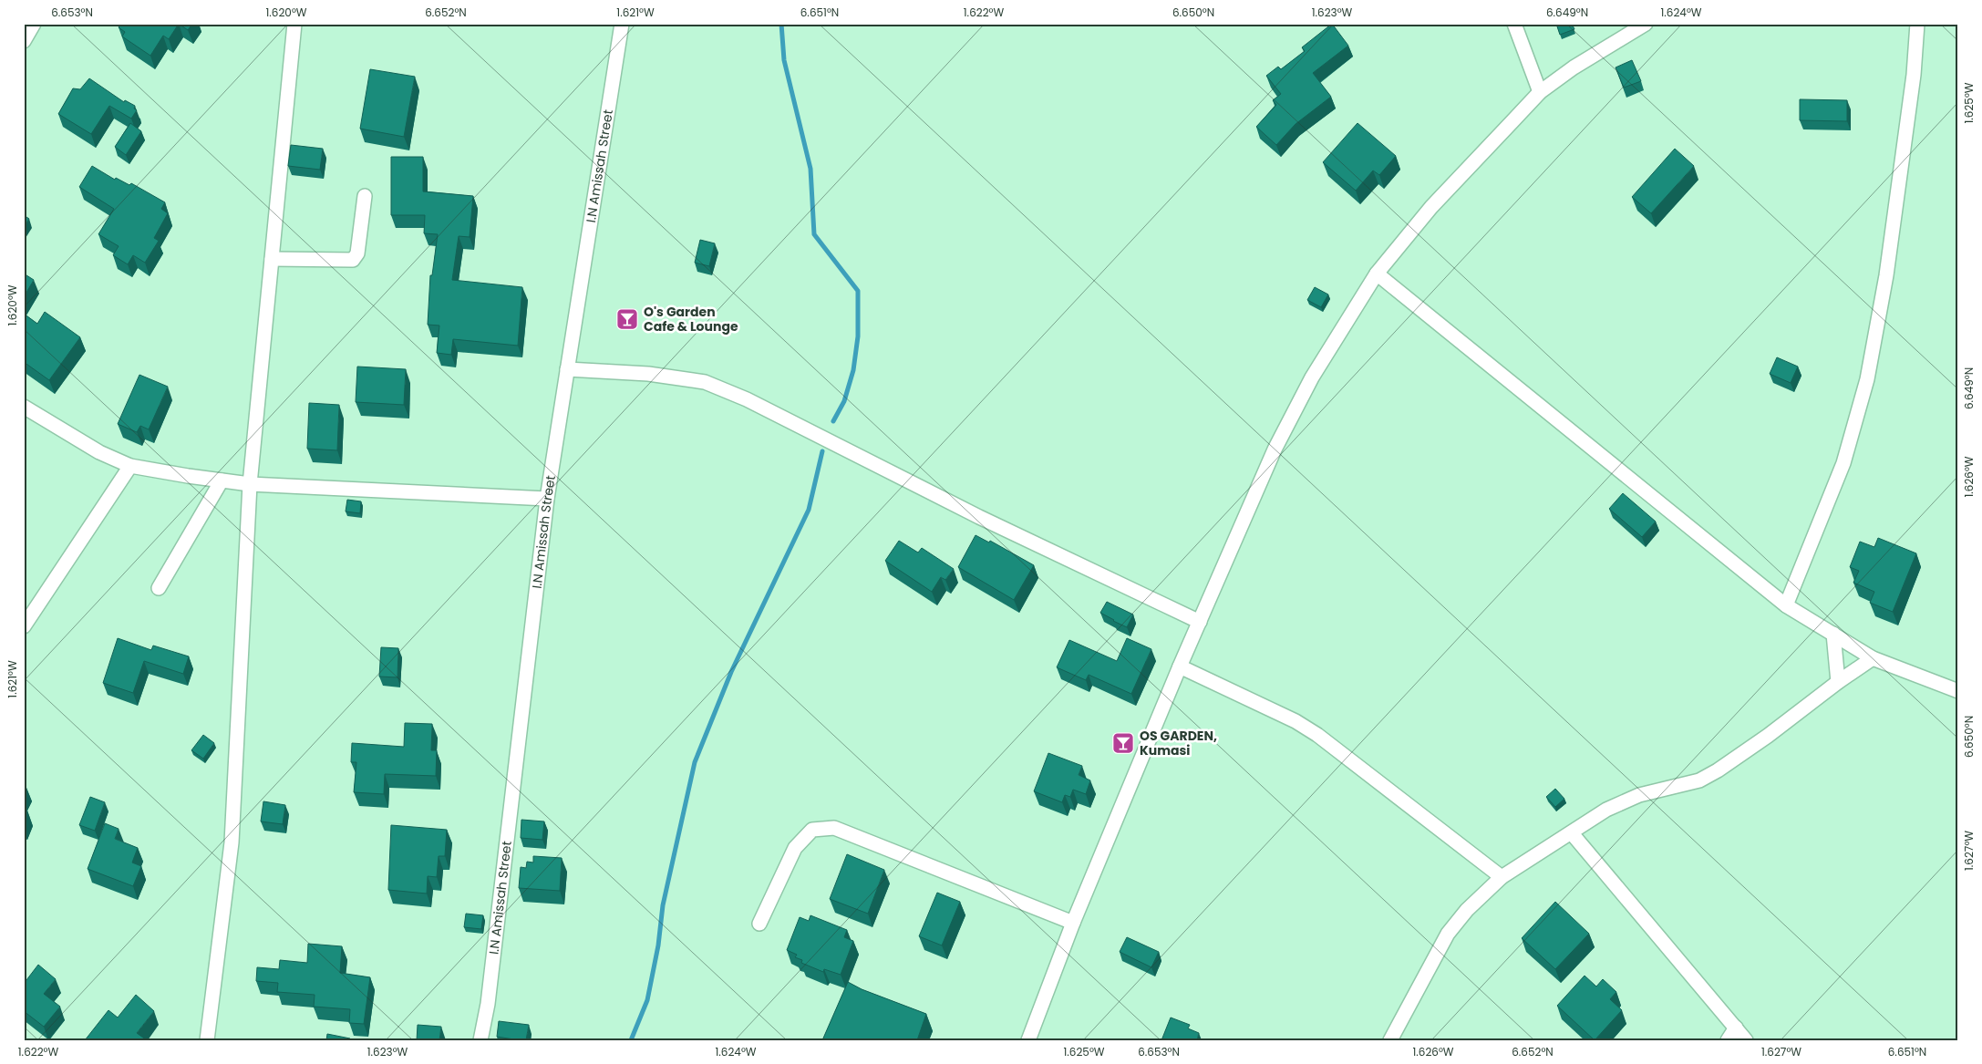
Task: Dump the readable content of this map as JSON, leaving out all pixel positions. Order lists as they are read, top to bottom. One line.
{"streets":{"street":["I.N Amissah Street"]},"places":{"bar":["O's Garden Cafe & Lounge","OS GARDEN, Kumasi"]},"coordinates":["6.653°N","1.620°W","6.652°N","1.621°W","6.651°N","1.622°W","6.650°N","1.623°W","6.649°N","1.624°W","1.625°W","1.626°W","1.627°W"]}
